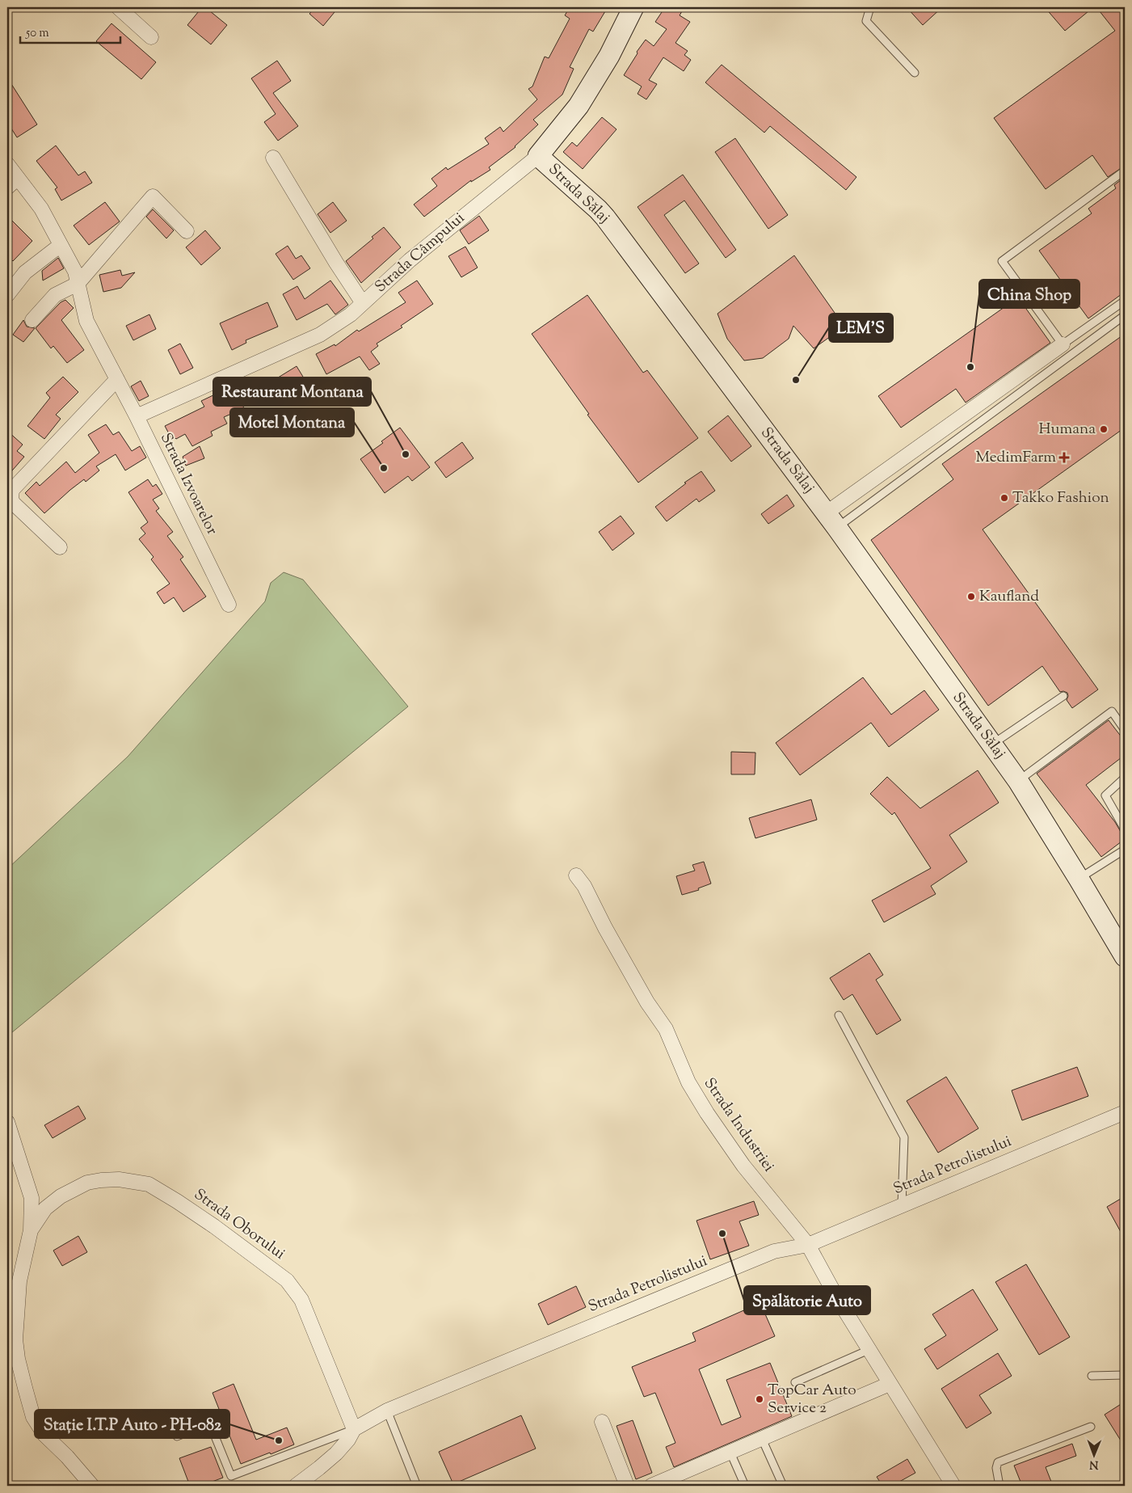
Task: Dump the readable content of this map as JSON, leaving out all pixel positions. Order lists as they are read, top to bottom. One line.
{"streets":{"street":["Strada Sălaj","Strada Câmpului","Strada Izvoarelor","Strada Industriei","Strada Petrolistului","Strada Oborului"]},"crossings":[["Strada Sălaj","Strada Câmpului"],["Strada Câmpului","Strada Izvoarelor"],["Strada Industriei","Strada Petrolistului"],["Strada Petrolistului","Strada Oborului"]],"places":{"other":["China Shop","LEM'S","Humana","Restaurant Montana","Motel Montana","Takko Fashion","Kaufland","Spălătorie Auto","TopCar Auto Service 2","Stație I.T.P Auto - PH-082"],"health":["MedimFarm"]},"scale_bar":"50 m","north":"bottom"}
